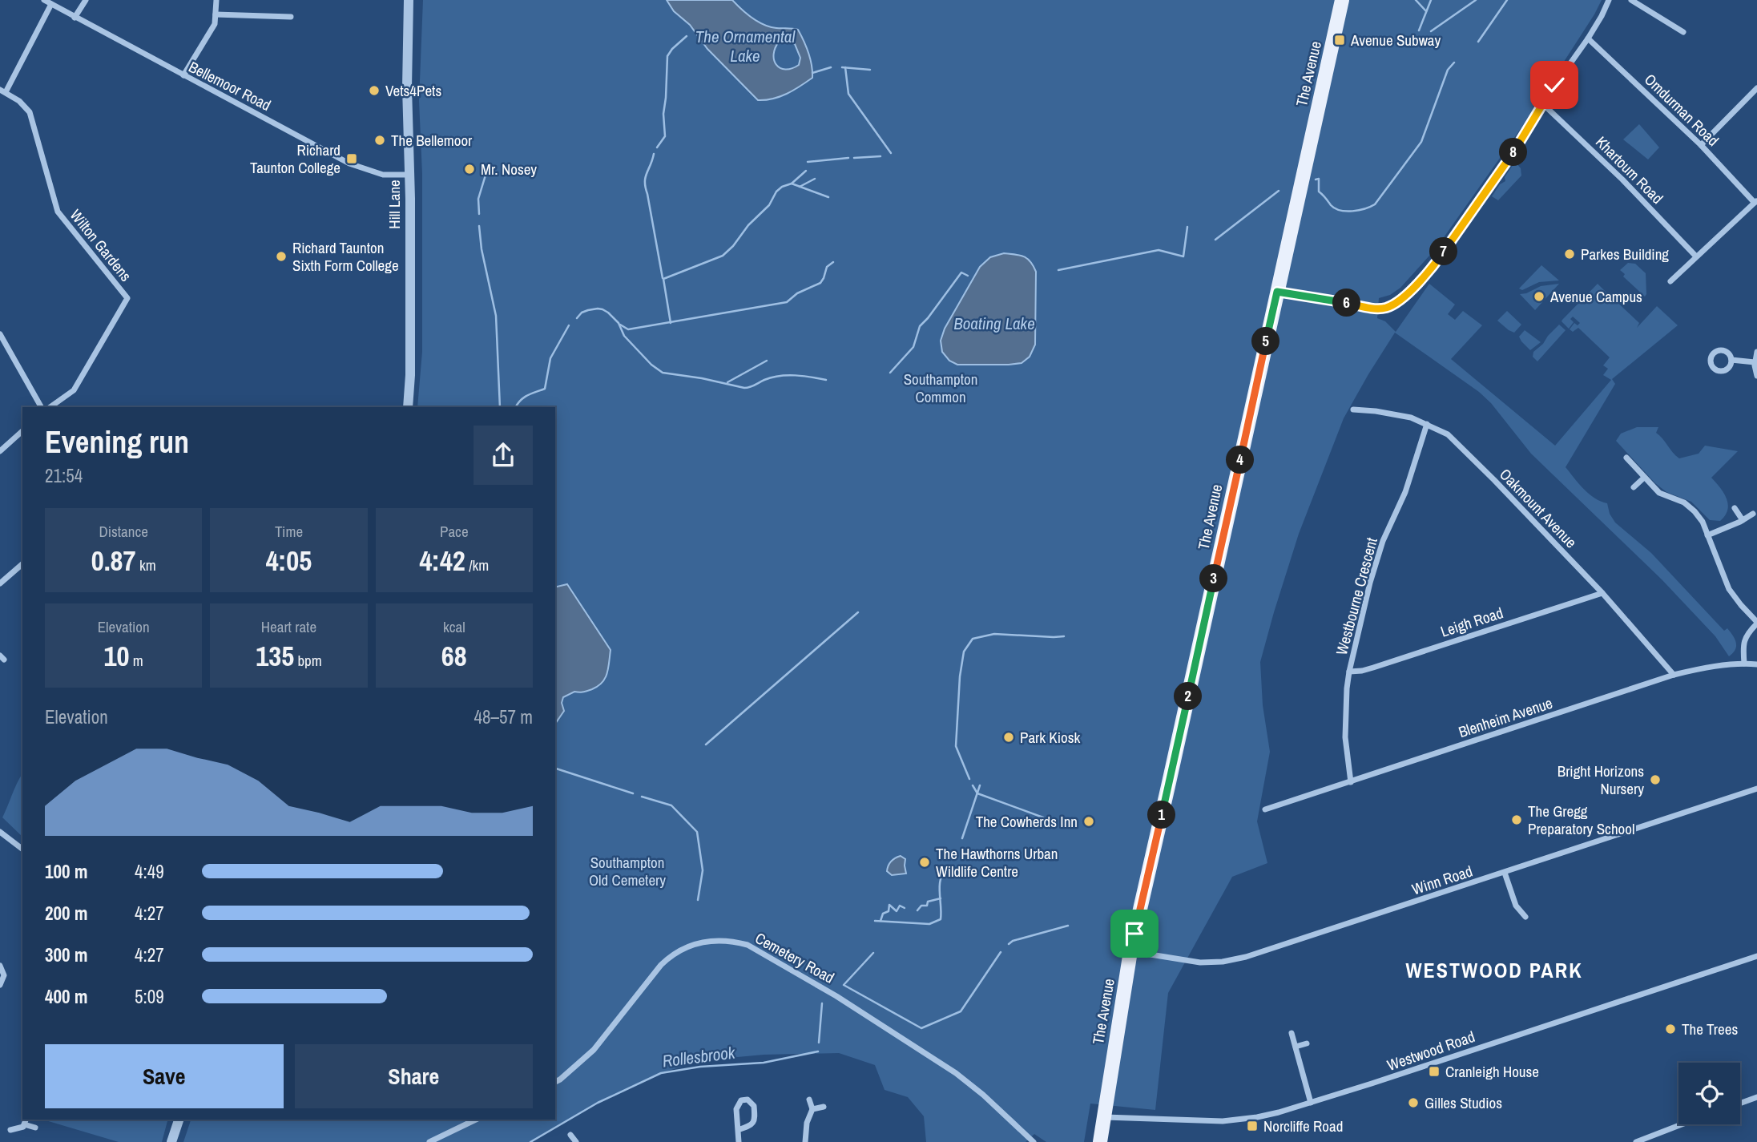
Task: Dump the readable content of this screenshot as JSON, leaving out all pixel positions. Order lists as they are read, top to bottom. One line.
{"streets":{"main road":["The Avenue"],"street":["Bellemoor Road","Omdurman Road","Khartoum Road","Hill Lane","Wilton Gardens","Oakmount Avenue","Westbourne Crescent","Leigh Road","Blenheim Avenue","Winn Road","Cemetery Road","Westwood Road"]},"crossings":[["The Avenue","Winn Road"],["The Avenue","Westwood Road"],["Bellemoor Road","Hill Lane"],["Oakmount Avenue","Westbourne Crescent"],["Oakmount Avenue","Leigh Road"],["Oakmount Avenue","Blenheim Avenue"],["Westbourne Crescent","Leigh Road"],["Westbourne Crescent","Blenheim Avenue"]],"districts":["WESTWOOD PARK"],"water":["The Ornamental Lake","Boating Lake","Rollesbrook"],"parks":["Southampton Common","Southampton Old Cemetery"],"places":{"transit":["Avenue Subway","Richard Taunton College","Cranleigh House","Norcliffe Road"],"other":["Vets4Pets","The Bellemoor","Mr. Nosey","Parkes Building","Richard Taunton Sixth Form College","Avenue Campus","Park Kiosk","Bright Horizons Nursery","The Gregg Preparatory School","The Cowherds Inn","The Hawthorns Urban Wildlife Centre","The Trees","Gilles Studios"]},"page":{"pins":["8","7","6","5","4","3","2","1"],"heading":["Evening run","21:54"],"stats":[["Distance","0.87 km"],["Time","4:05"],["Pace","4:42 /km"],["Elevation","10 m"],["Heart rate","135 bpm"],["kcal","68"]],"chart":["Elevation","48–57 m"],"list":[{"name":"100 m","note":"4:49"},{"name":"200 m","note":"4:27"},{"name":"300 m","note":"4:27"},{"name":"400 m","note":"5:09"}],"buttons":["Save","Share"]}}
